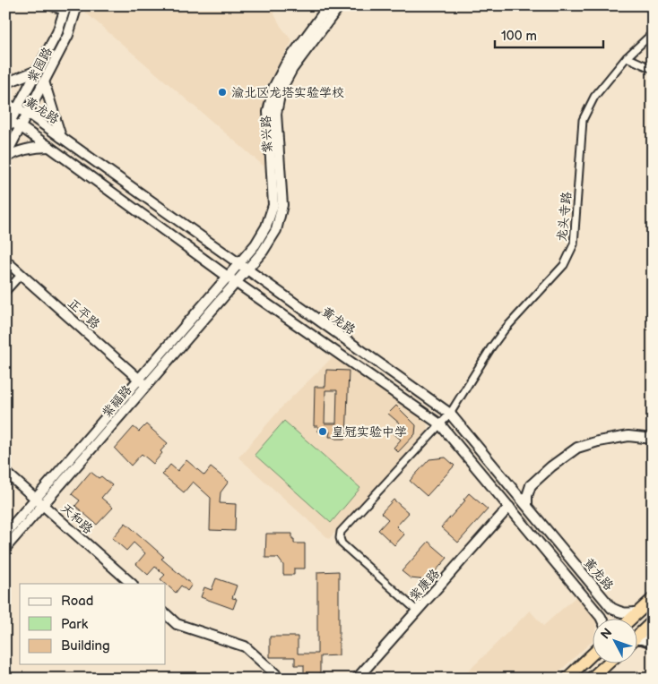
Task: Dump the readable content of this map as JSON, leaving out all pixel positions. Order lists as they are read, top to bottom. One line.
{"streets":{"main road":["紫园路","黄龙路","紫兴路","正平路","紫福路","天和路","紫康路"],"street":["龙头寺路"]},"crossings":[["紫园路","黄龙路"],["黄龙路","紫兴路"],["黄龙路","龙头寺路"],["黄龙路","紫福路"],["黄龙路","紫康路"],["紫兴路","紫福路"],["龙头寺路","紫康路"],["正平路","紫福路"],["紫福路","天和路"]],"places":["渝北区龙塔实验学校","皇冠实验中学"],"legend":["Road","Park","Building"],"scale_bar":"100 m","north":"top left"}
